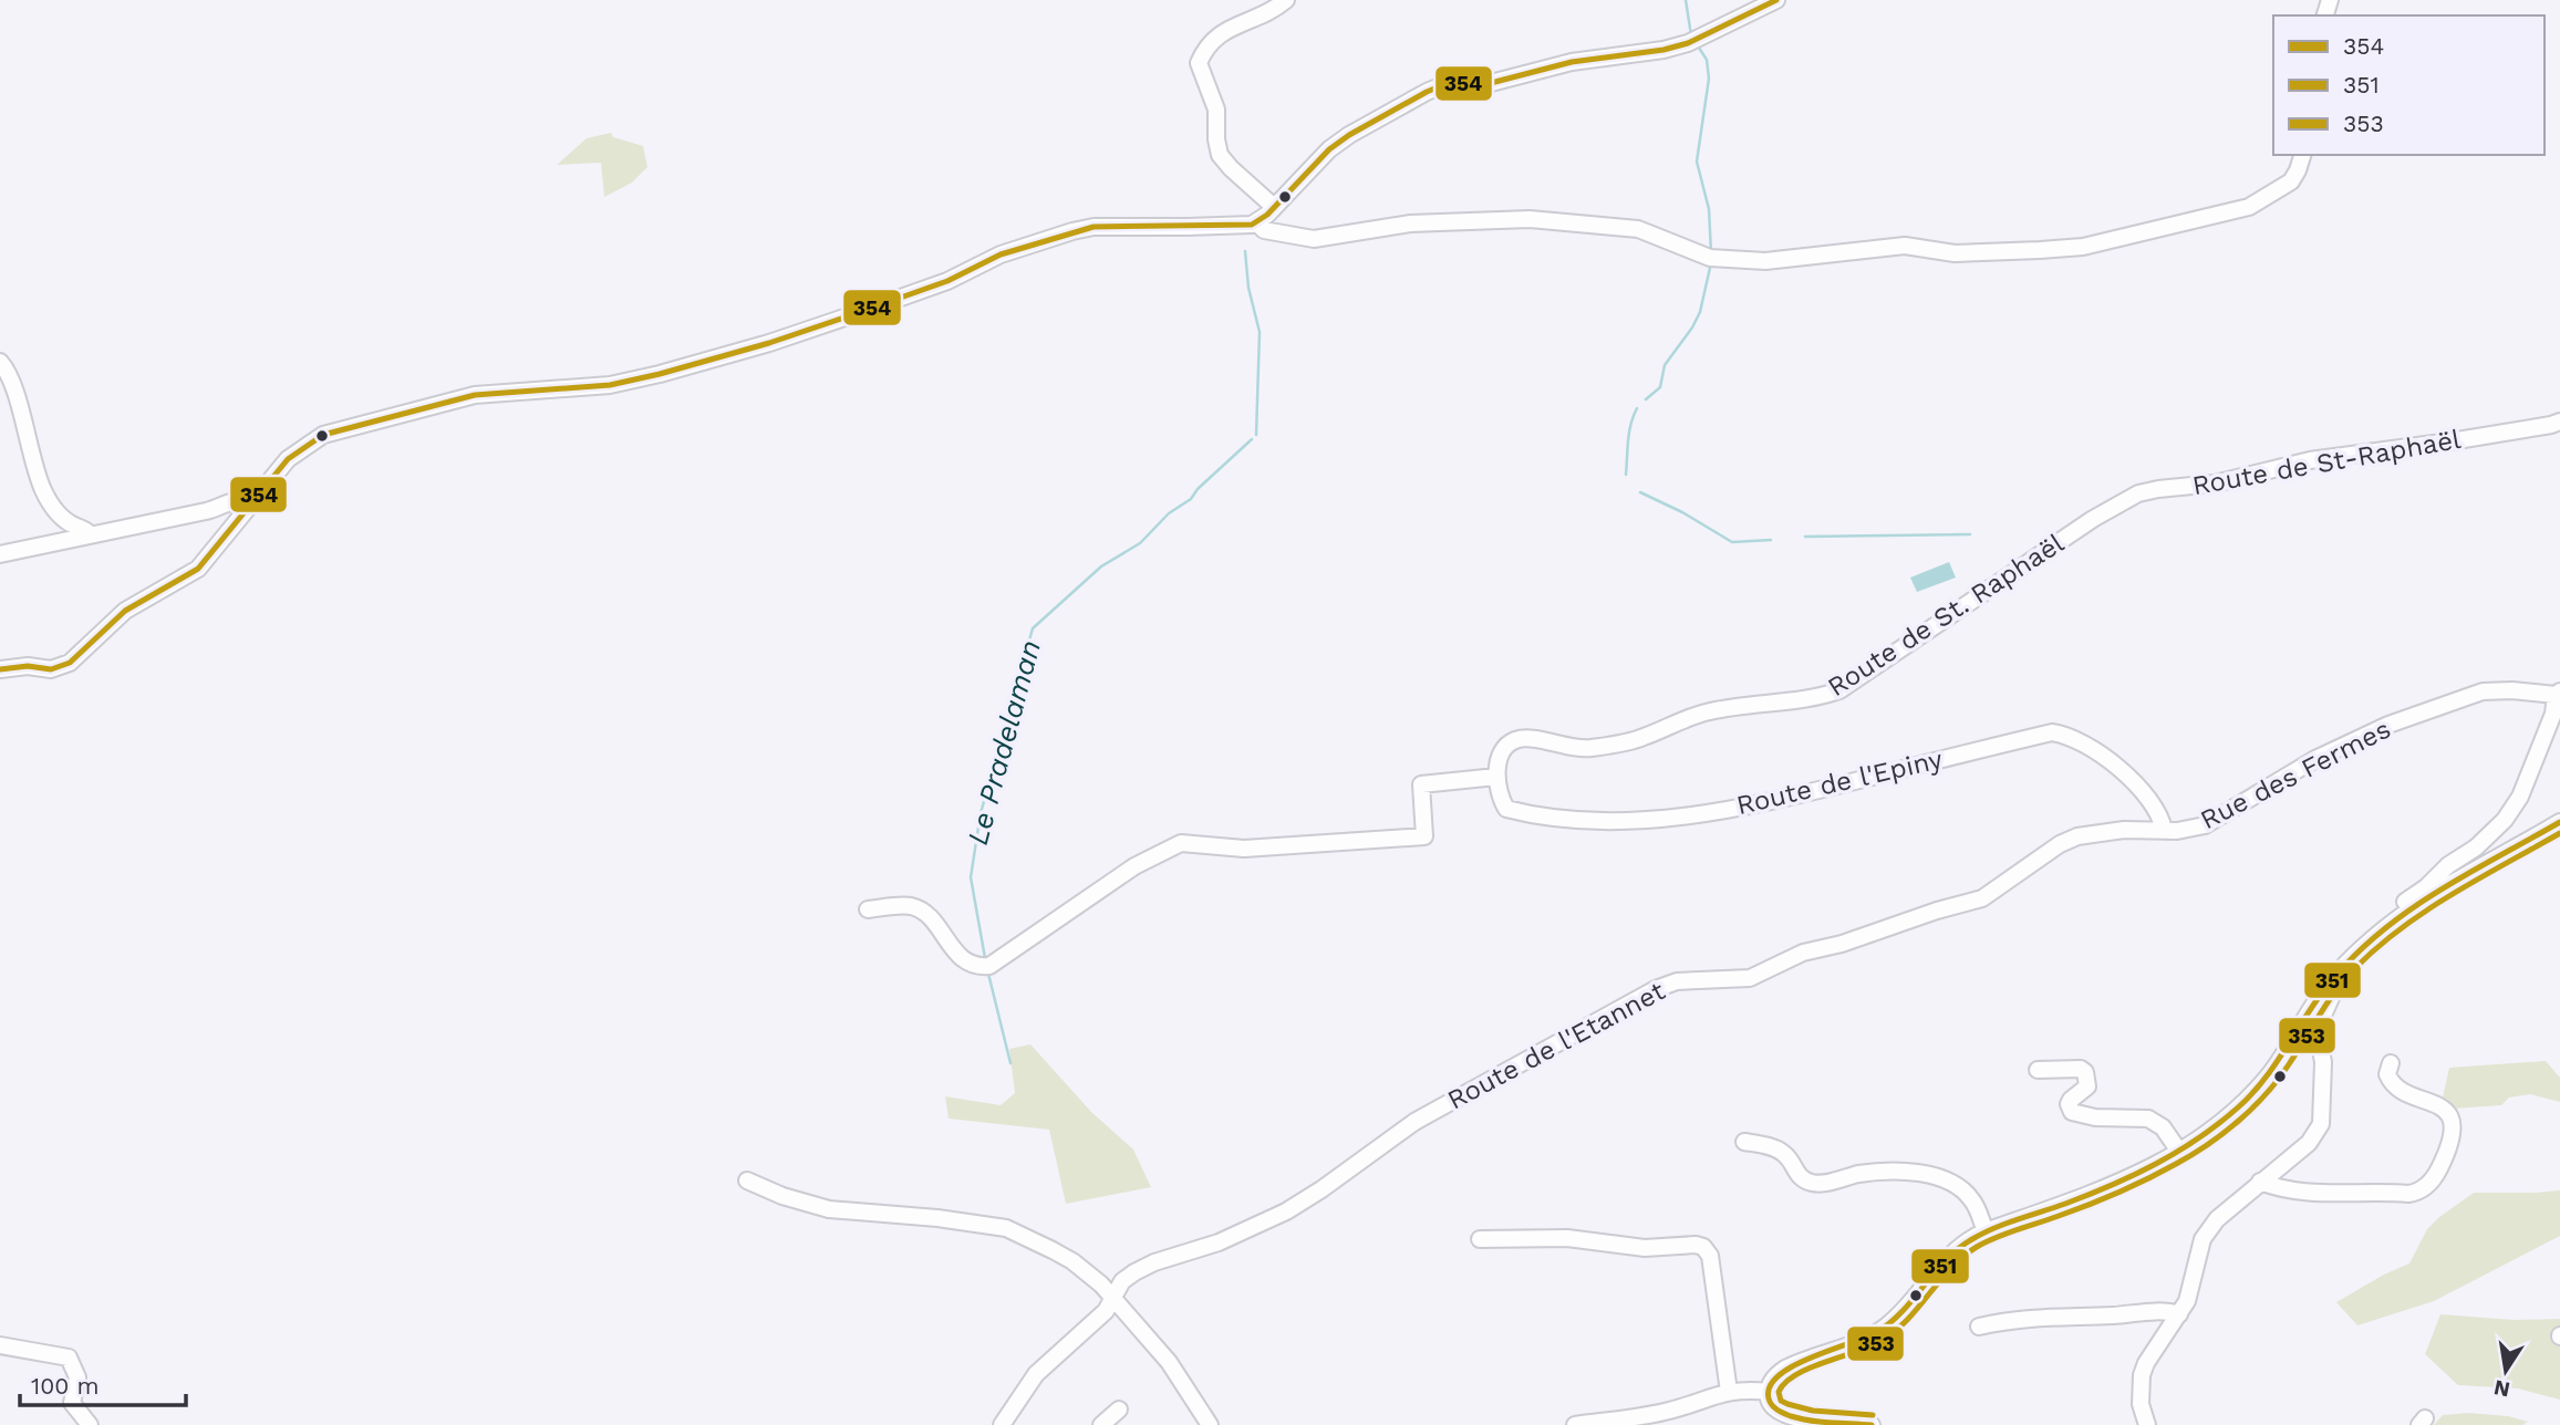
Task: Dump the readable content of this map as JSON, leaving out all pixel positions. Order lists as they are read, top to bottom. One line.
{"streets":{"street":["Route de St-Raphaël","Route de St. Raphaël","Rue des Fermes","Route de l'Epiny","Route de l'Etannet"]},"crossings":[["Route de St-Raphaël","Route de St. Raphaël"],["Route de St. Raphaël","Route de l'Epiny"],["Rue des Fermes","Route de l'Epiny"],["Rue des Fermes","Route de l'Etannet"],["Route de l'Epiny","Route de l'Etannet"]],"water":["Le Pradelaman"],"lines":["transit line 354","transit line 351","transit line 353"],"legend":["354","351","353"],"scale_bar":"100 m","north":"bottom"}
